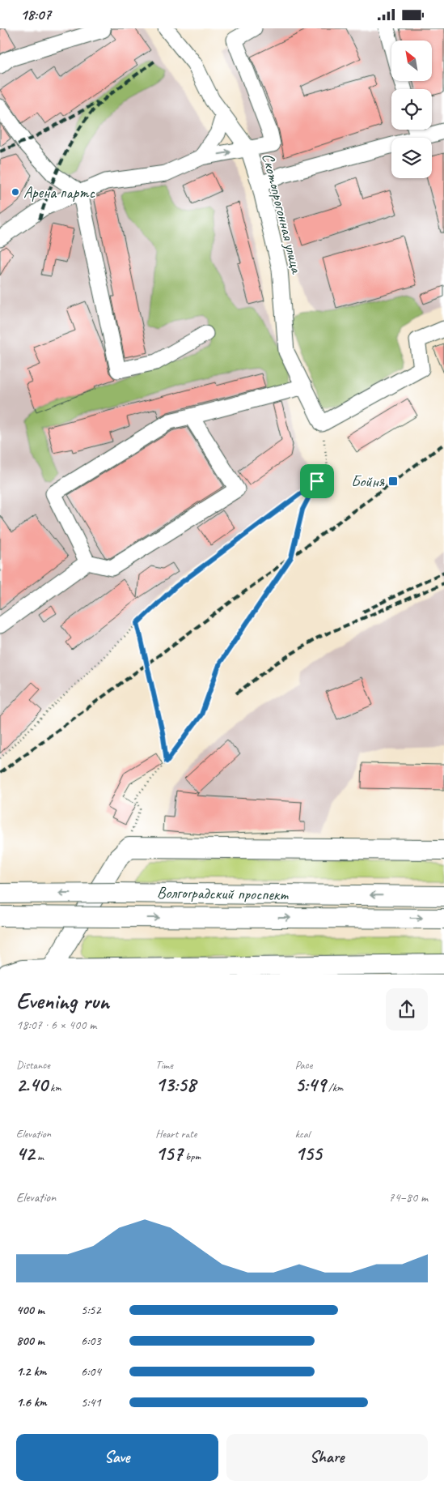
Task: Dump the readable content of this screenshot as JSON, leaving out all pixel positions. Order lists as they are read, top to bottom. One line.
{"streets":{"main road":["Волгоградский проспект"],"street":["Скотопрогонная улица"]},"places":{"other":["Арена партс"],"transit":["Бойня"]},"north":"top left","page":{"status":"18:07","heading":["Evening run","18:07 · 6 × 400 m"],"stats":[["Distance","2.40 km"],["Time","13:58"],["Pace","5:49 /km"],["Elevation","42 m"],["Heart rate","157 bpm"],["kcal","155"]],"chart":["Elevation","74–80 m"],"list":[{"name":"400 m","note":"5:52"},{"name":"800 m","note":"6:03"},{"name":"1.2 km","note":"6:04"},{"name":"1.6 km","note":"5:41"}],"buttons":["Save","Share"]}}
